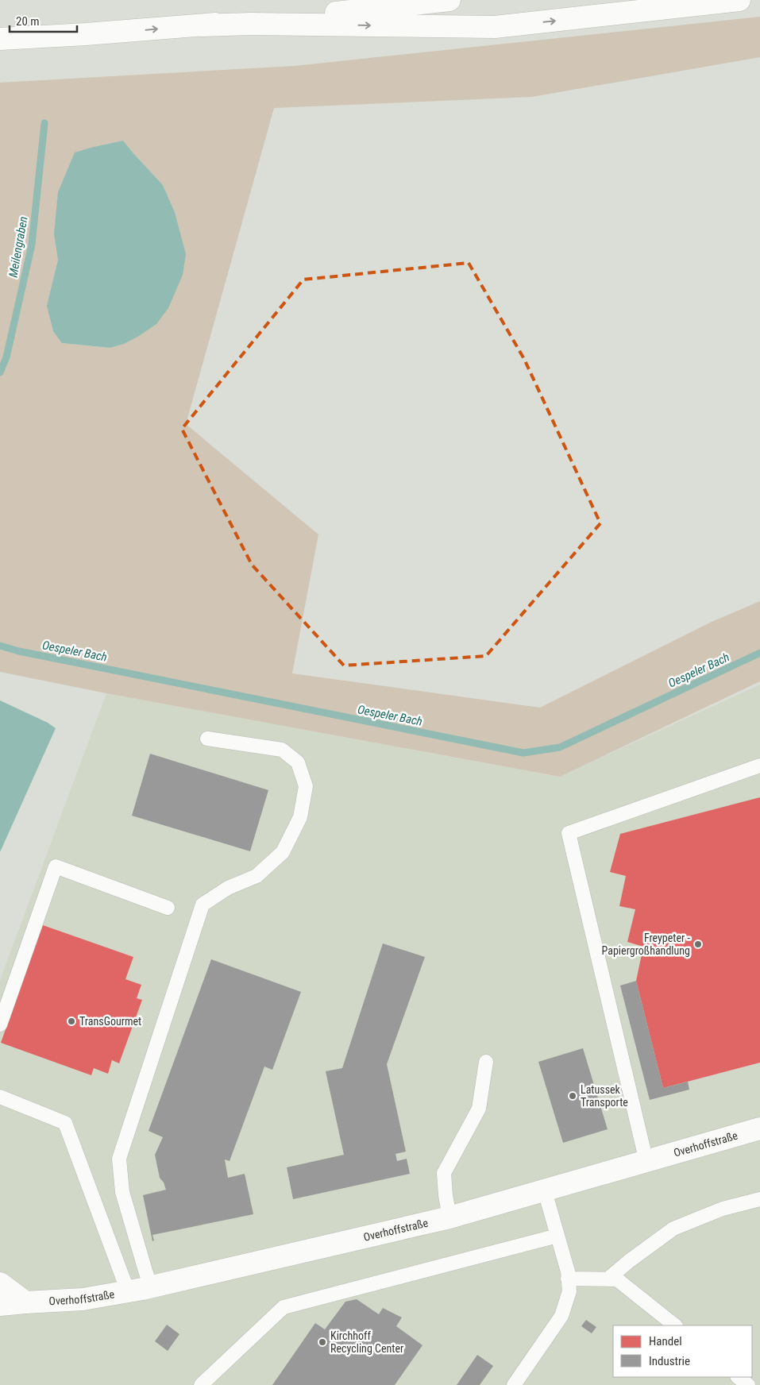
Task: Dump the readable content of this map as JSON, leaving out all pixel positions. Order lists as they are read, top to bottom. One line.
{"streets":{"main road":["Overhoffstraße"]},"water":["Meilengraben","Oespeler Bach"],"places":["Freypeter - Papiergroßhandlung","TransGourmet","Latussek Transporte","Kirchhoff Recycling Center"],"legend":["Handel","Industrie"],"scale_bar":"20 m"}
